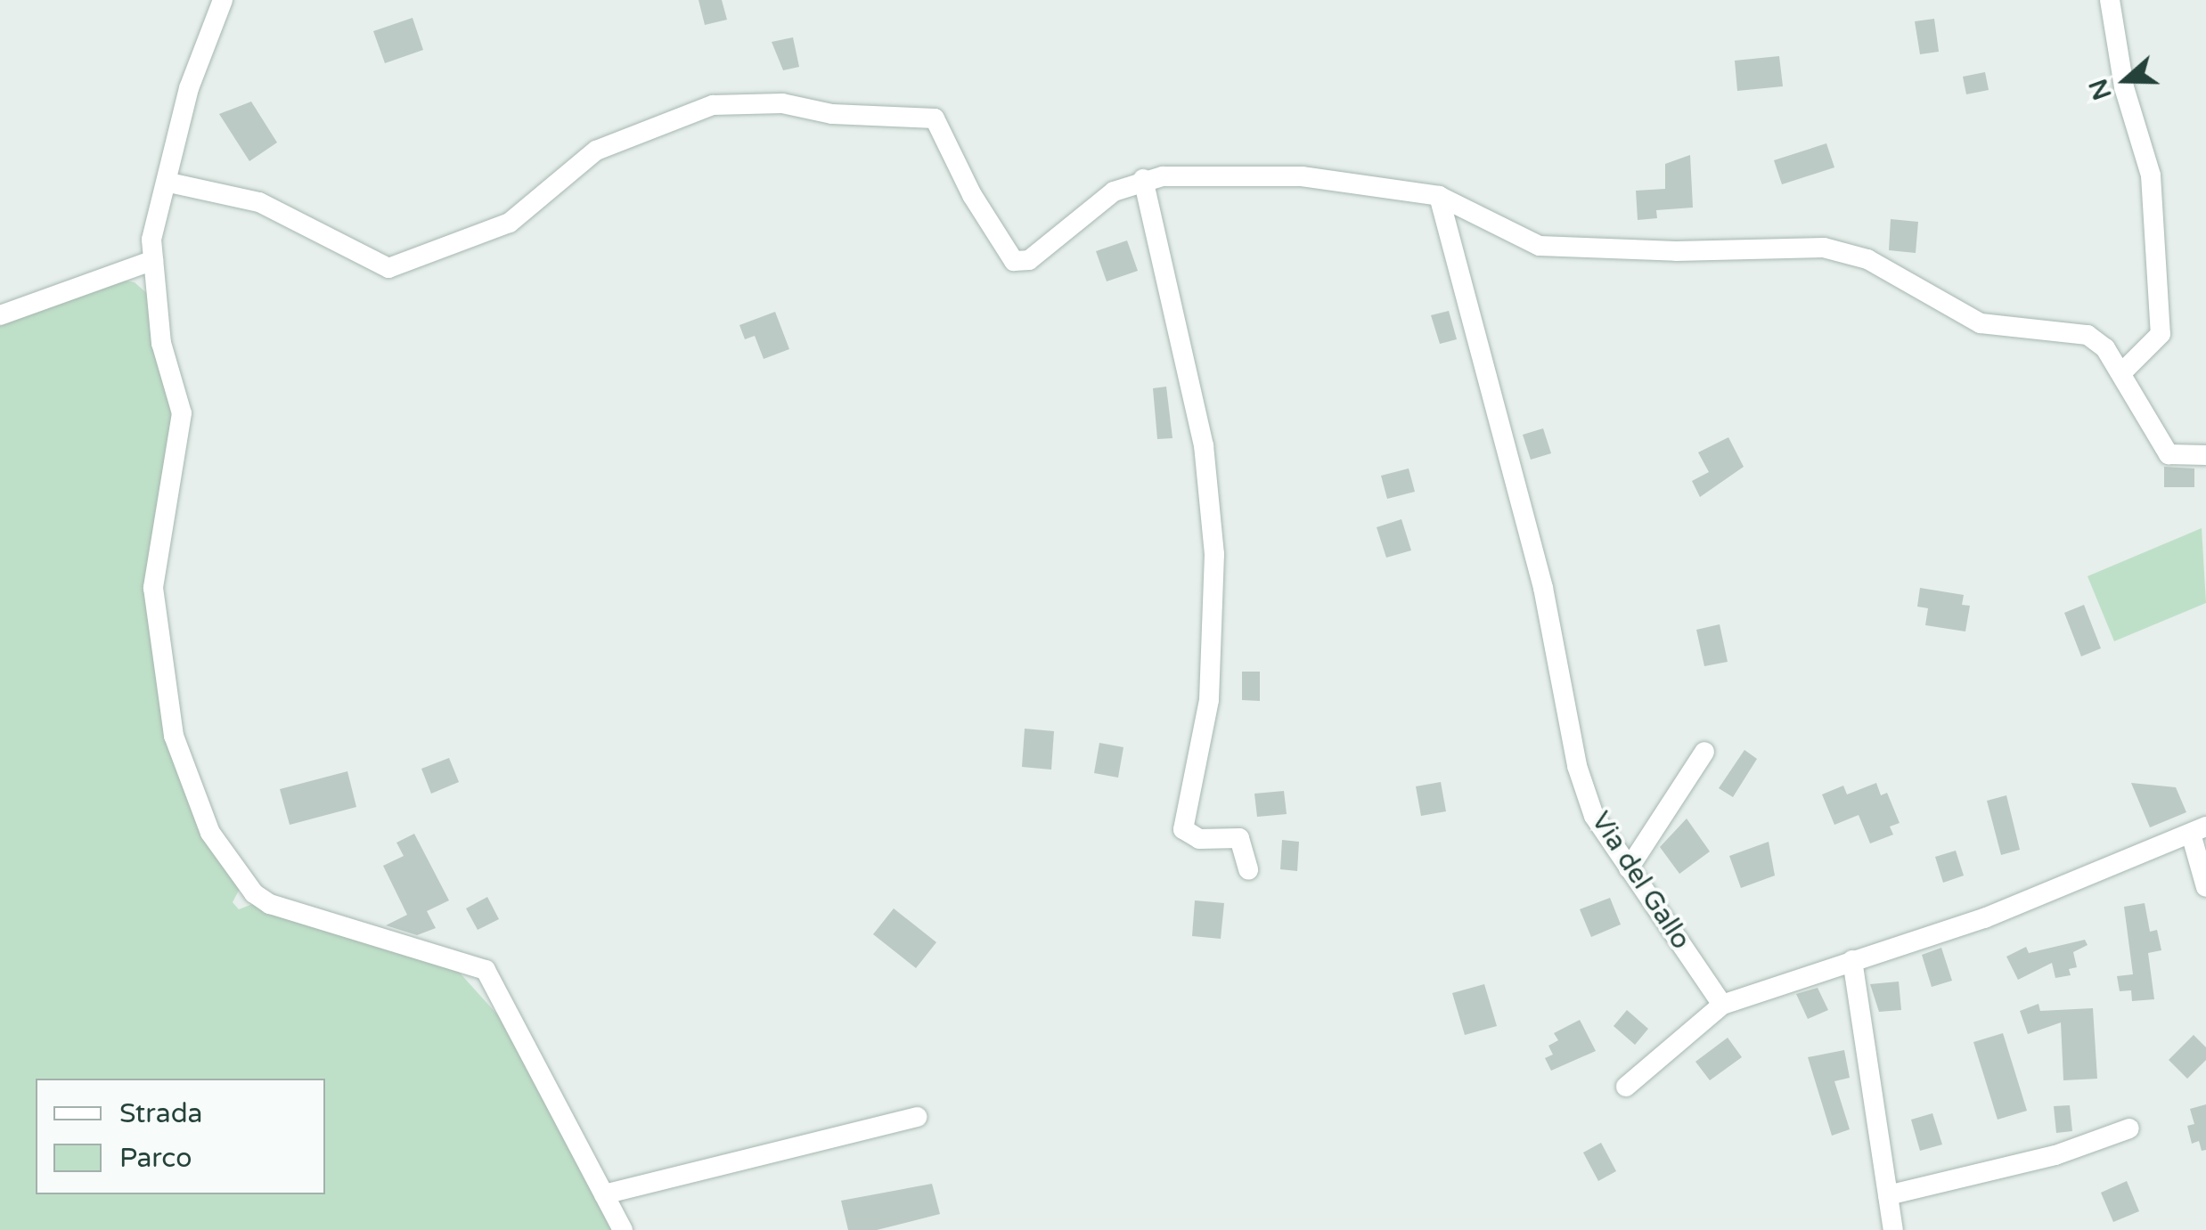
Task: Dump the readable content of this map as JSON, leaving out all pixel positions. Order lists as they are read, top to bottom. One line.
{"streets":{"street":["Via del Gallo"]},"legend":["Strada","Parco"],"north":"left"}
